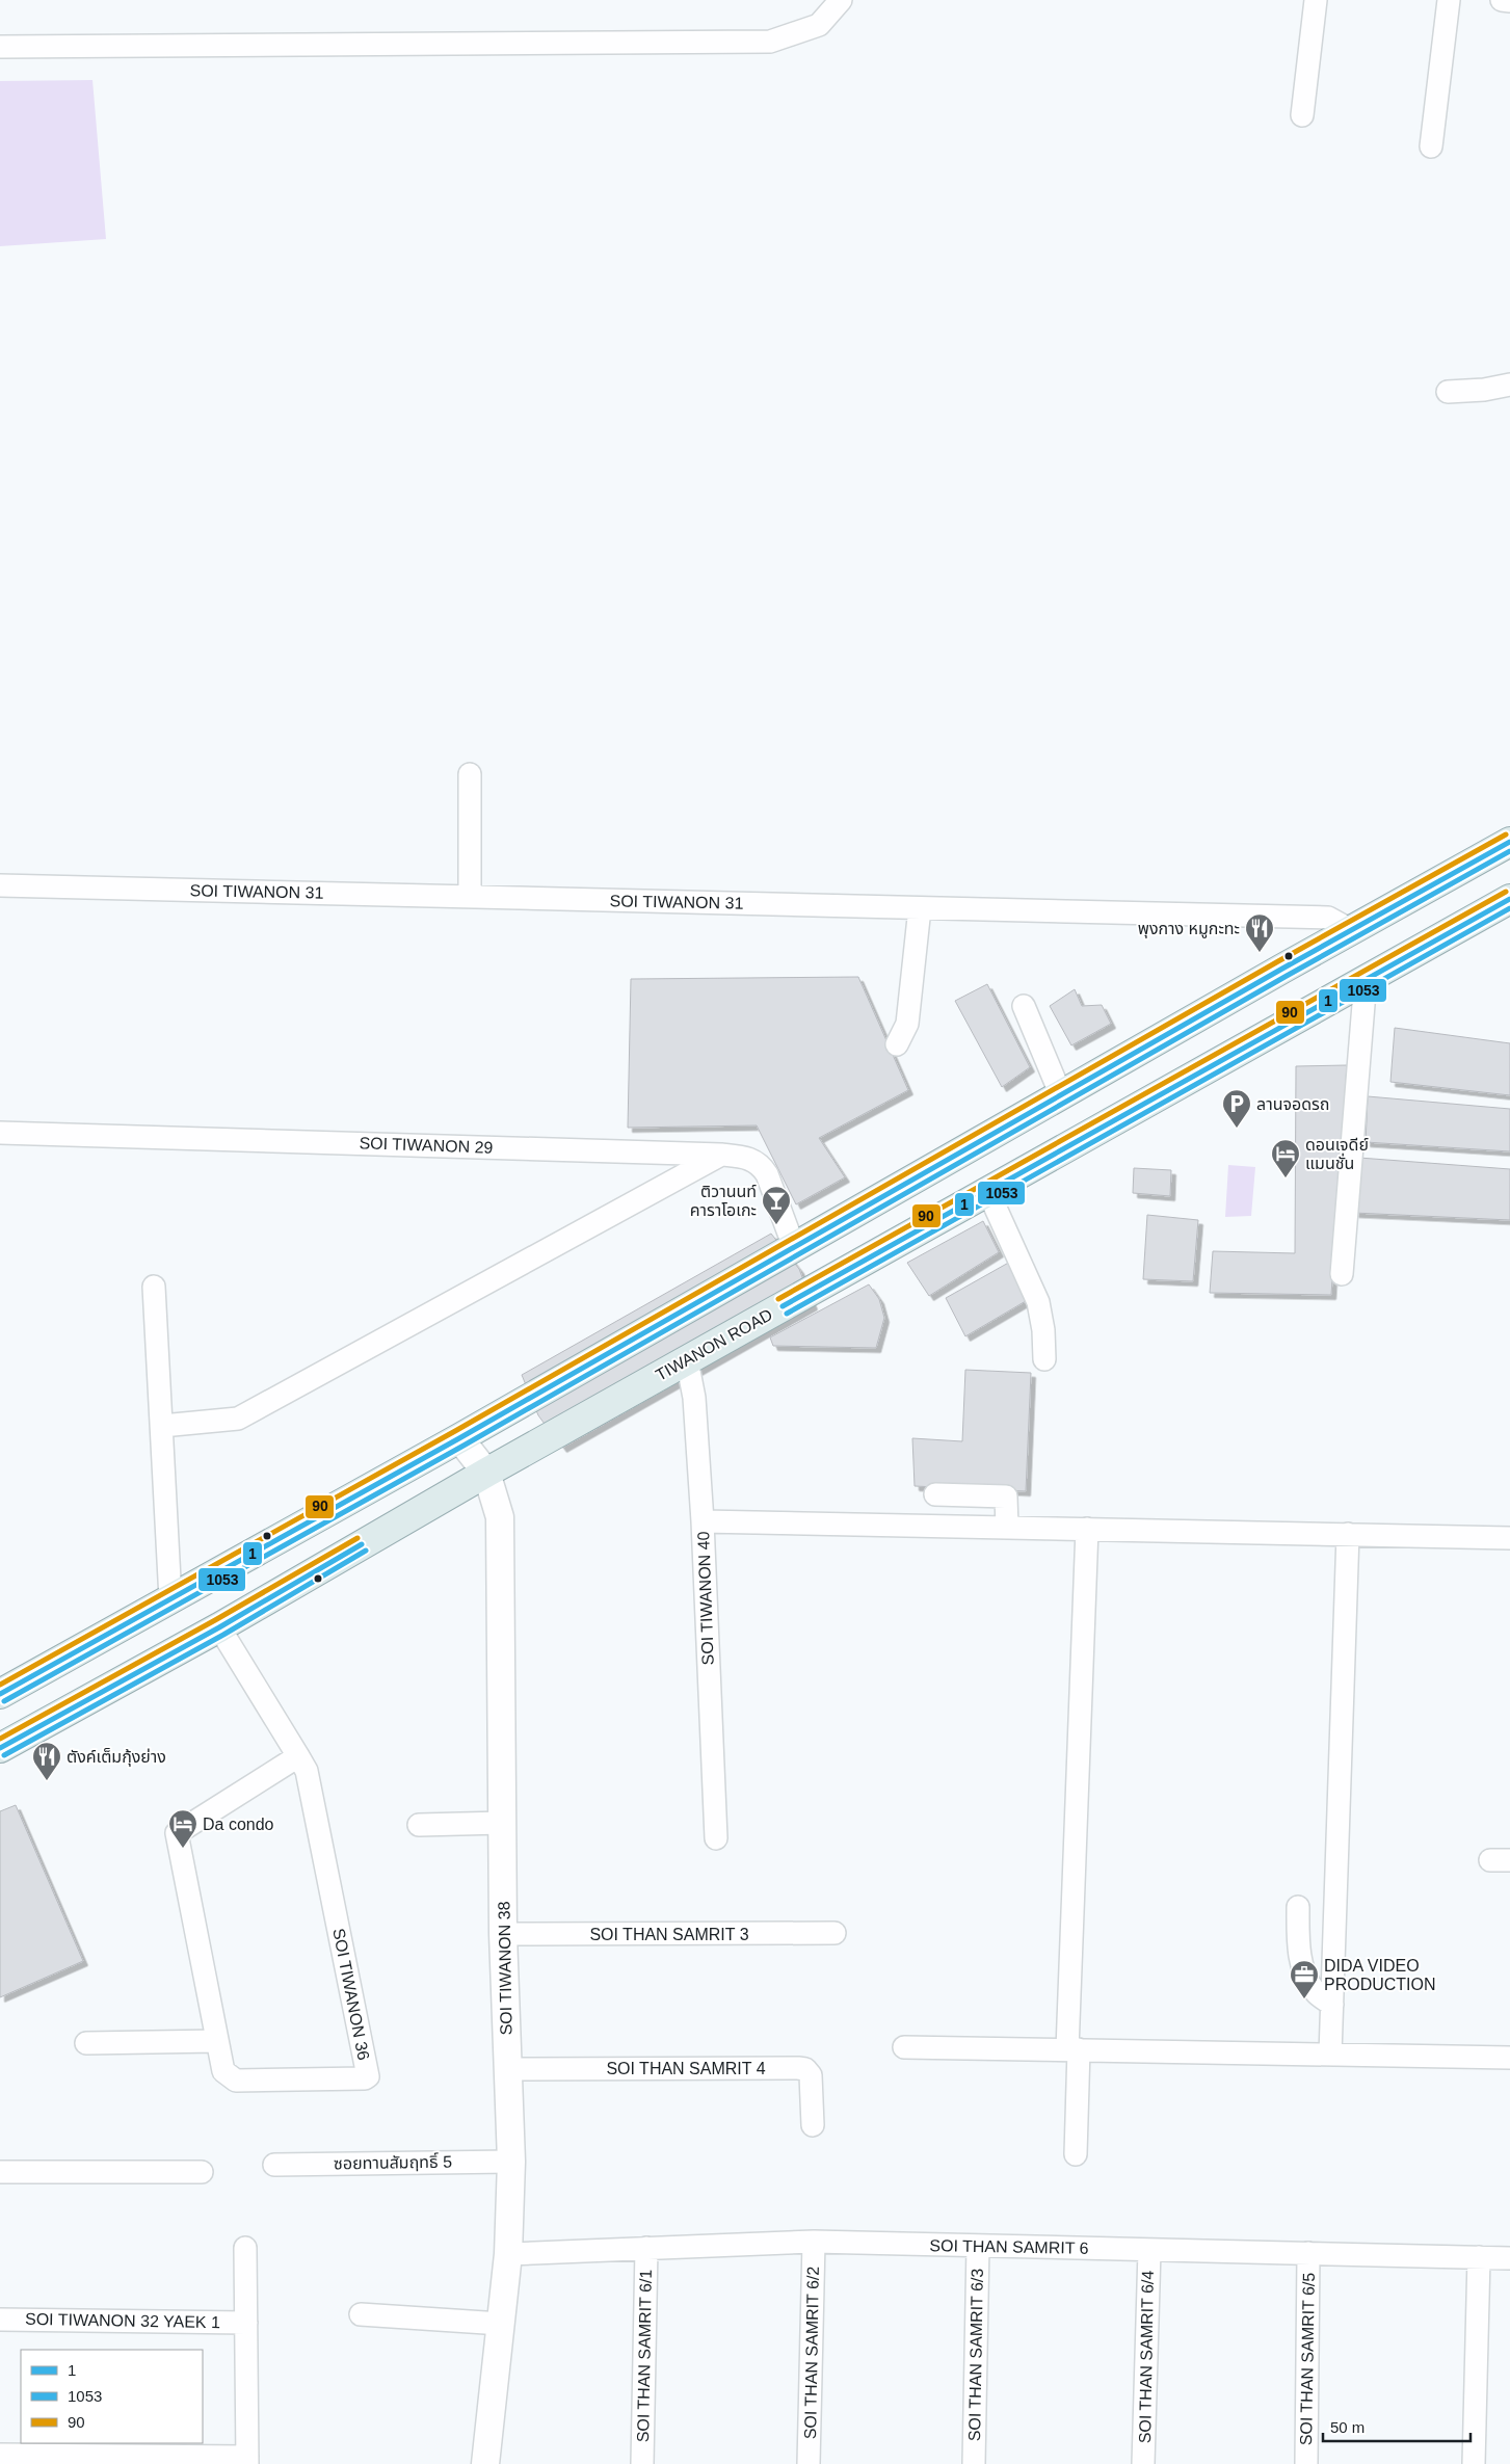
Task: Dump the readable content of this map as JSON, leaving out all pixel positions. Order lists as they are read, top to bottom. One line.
{"streets":{"main road":["TIWANON ROAD"],"street":["SOI TIWANON 31","SOI TIWANON 29","SOI TIWANON 40","SOI THAN SAMRIT 3","SOI TIWANON 38","SOI TIWANON 36","SOI THAN SAMRIT 4","ซอยทานสัมฤทธิ์ 5","SOI THAN SAMRIT 6","SOI TIWANON 32 YAEK 1","SOI THAN SAMRIT 6/2","SOI THAN SAMRIT 6/3","SOI THAN SAMRIT 6/1","SOI THAN SAMRIT 6/4","SOI THAN SAMRIT 6/5"]},"crossings":[["TIWANON ROAD","SOI TIWANON 40"],["TIWANON ROAD","SOI TIWANON 38"],["TIWANON ROAD","SOI TIWANON 36"],["SOI THAN SAMRIT 3","SOI TIWANON 38"],["SOI TIWANON 38","SOI THAN SAMRIT 4"],["SOI TIWANON 38","ซอยทานสัมฤทธิ์ 5"],["SOI TIWANON 38","SOI THAN SAMRIT 6"],["SOI THAN SAMRIT 6","SOI THAN SAMRIT 6/2"],["SOI THAN SAMRIT 6","SOI THAN SAMRIT 6/3"],["SOI THAN SAMRIT 6","SOI THAN SAMRIT 6/1"],["SOI THAN SAMRIT 6","SOI THAN SAMRIT 6/4"],["SOI THAN SAMRIT 6","SOI THAN SAMRIT 6/5"]],"places":{"restaurant":["พุงกาง หมูกะทะ","ตังค์เต็มกุ้งย่าง"],"parking":["ลานจอดรถ"],"hotel":["ดอนเจดีย์ แมนชั่น","Da condo"],"bar":["ติวานนท์ คาราโอเกะ"],"office":["DIDA VIDEO PRODUCTION"]},"lines":["transit line 90","transit line 1","transit line 1053"],"legend":["1","1053","90"],"scale_bar":"50 m"}
